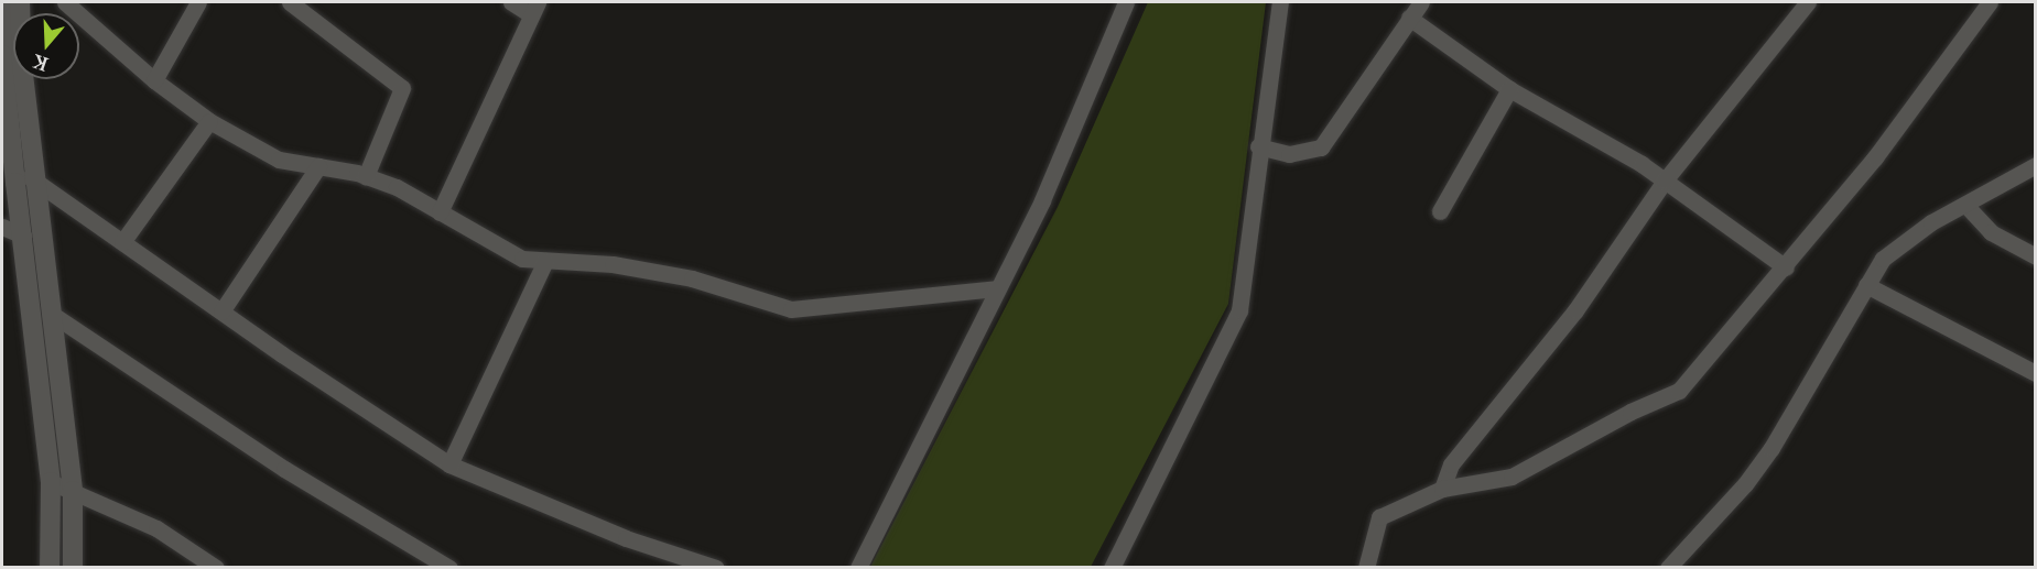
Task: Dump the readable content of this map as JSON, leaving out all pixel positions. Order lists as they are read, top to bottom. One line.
{"north":"bottom"}
